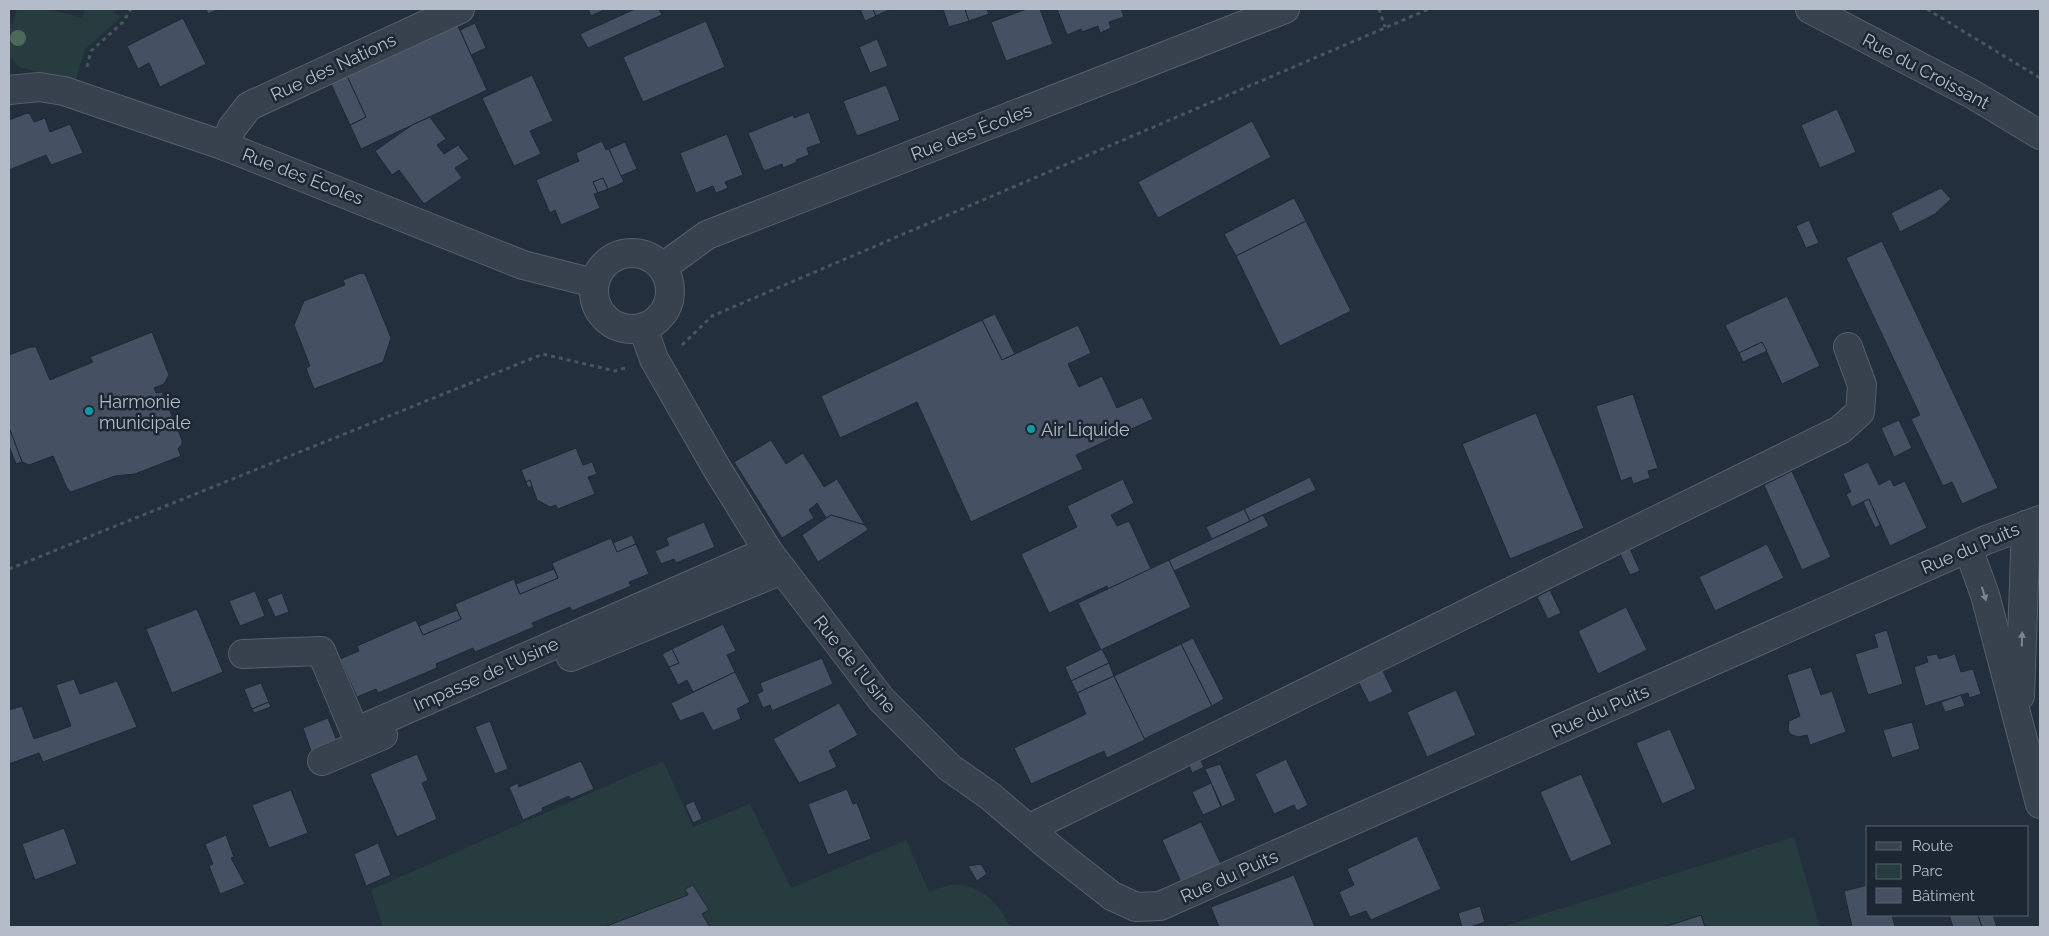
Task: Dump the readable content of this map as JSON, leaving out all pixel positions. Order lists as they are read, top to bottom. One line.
{"streets":{"street":["Rue des Nations","Rue du Croissant","Rue des Écoles","Rue du Puits","Rue de l'Usine","Impasse de l'Usine"]},"crossings":[["Rue des Nations","Rue des Écoles"],["Rue des Écoles","Rue de l'Usine"],["Rue du Puits","Rue de l'Usine"],["Rue de l'Usine","Impasse de l'Usine"]],"places":["Harmonie municipale","Air Liquide"],"legend":["Route","Parc","Bâtiment"]}
